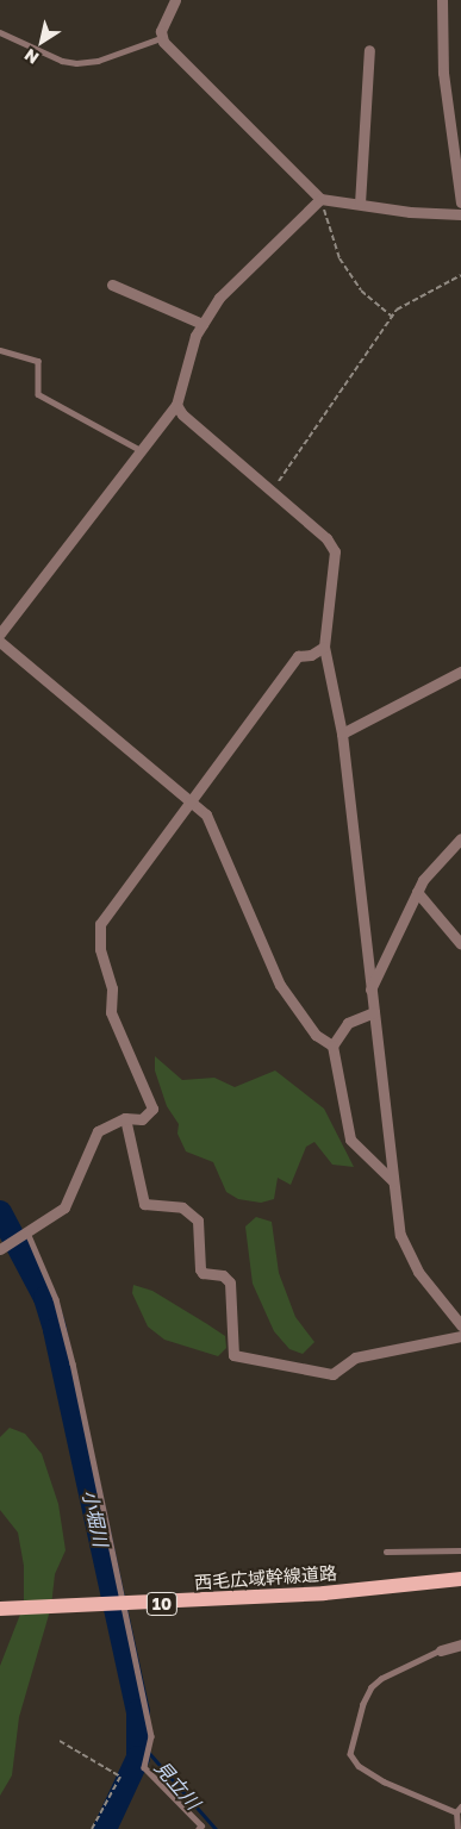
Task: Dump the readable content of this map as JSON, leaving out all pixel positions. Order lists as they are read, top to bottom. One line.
{"streets":{"main road":["西毛広域幹線道路","10"]},"water":["小堀川","見立川"],"north":"bottom left"}
